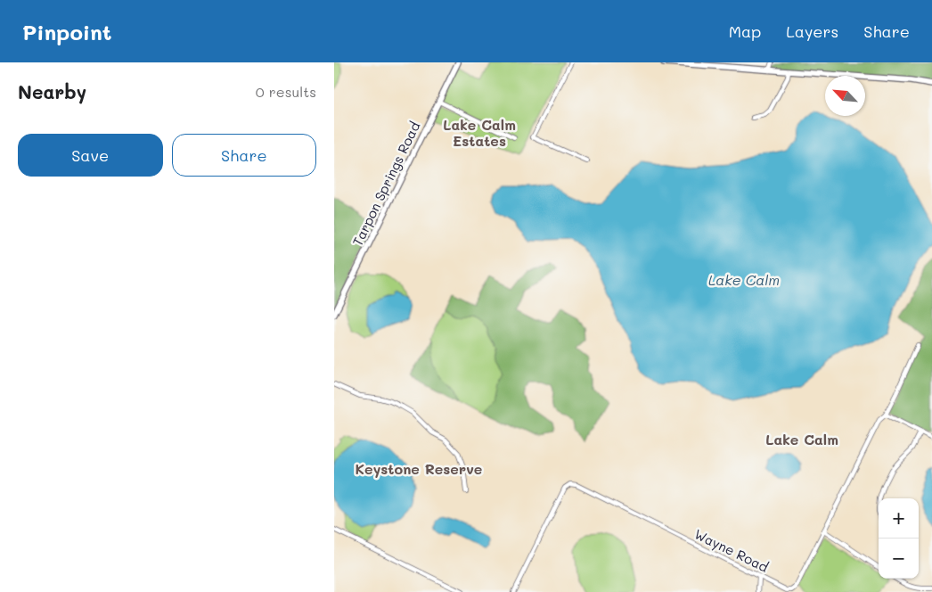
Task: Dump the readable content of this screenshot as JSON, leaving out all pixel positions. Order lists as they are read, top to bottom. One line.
{"streets":{"main road":["Tarpon Springs Road"],"street":["Wayne Road"]},"districts":["Lake Calm Estates","Lake Calm","Keystone Reserve"],"water":["Lake Calm"],"north":"top left","page":{"header":"Pinpoint","nav":["Map","Layers","Share"],"heading":["Nearby","0 results"],"buttons":["Save","Share"],"map_buttons":["+","−"]}}
